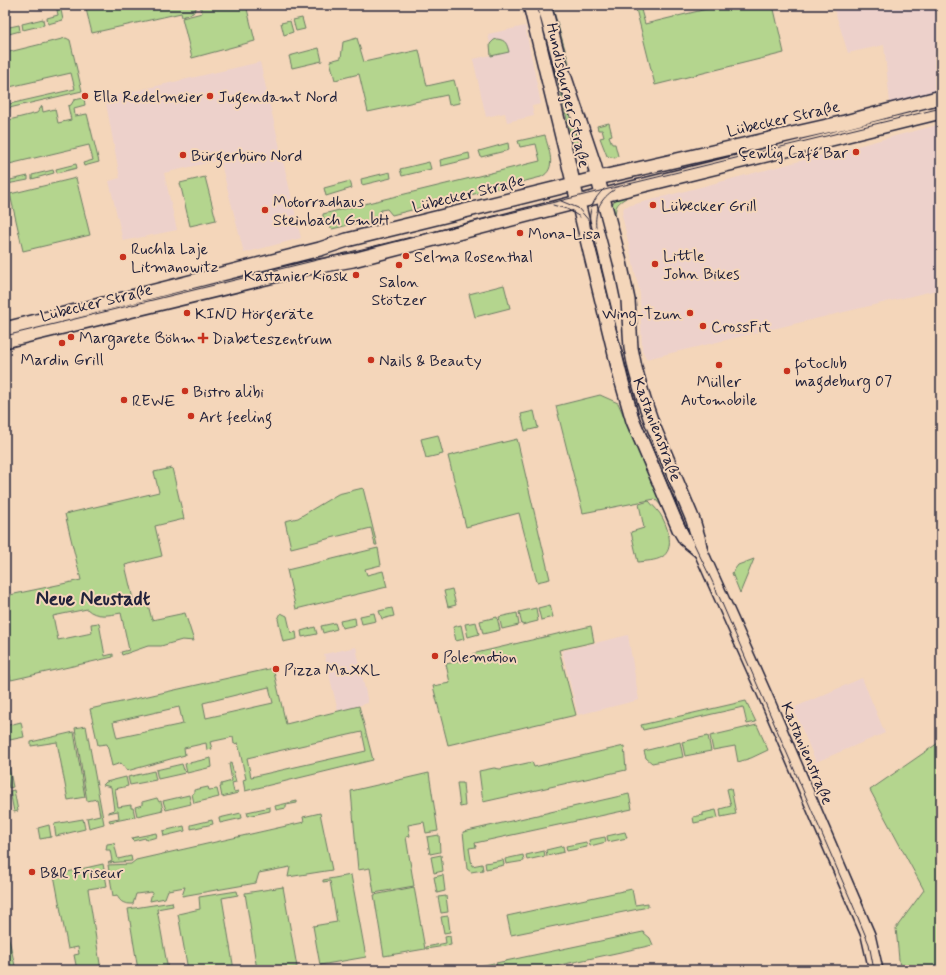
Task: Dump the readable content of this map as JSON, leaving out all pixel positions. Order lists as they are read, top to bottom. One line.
{"streets":{"main road":["Hundisburger Straße","Lübecker Straße","Kastanienstraße"]},"crossings":[["Hundisburger Straße","Lübecker Straße"],["Hundisburger Straße","Kastanienstraße"],["Lübecker Straße","Kastanienstraße"]],"districts":["Neue Neustadt"],"places":{"other":["Ella Redelmeier","Jugendamt Nord","Çewlig Café Bar","Bürgerbüro Nord","Lübecker Grill","Motorradhaus Steinbach GmbH","Mona-Lisa","Selma Rosenthal","Ruchla Laje Litmanowitz","Little John Bikes","Salon Stötzer","Kastanier Kiosk","KIND Hörgeräte","Wing-Tzun","CrossFit","Margarete Böhm","Mardin Grill","Nails & Beauty","Müller Automobile","fotoclub magdeburg 07","Bistro alibi","REWE","Art feeling","Polemotion","Pizza MaXXL","B&R Friseur"],"health":["Diabeteszentrum"]}}
